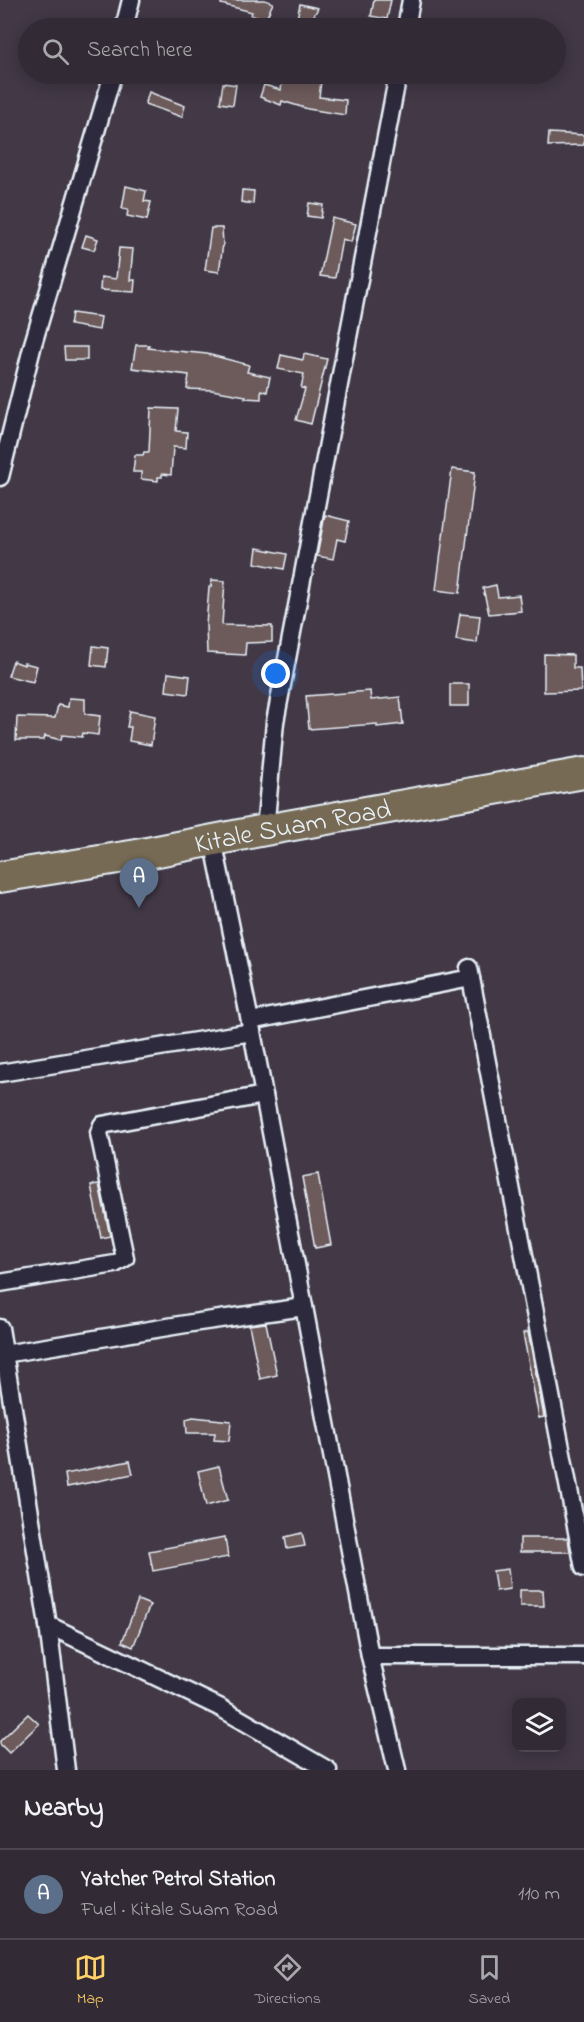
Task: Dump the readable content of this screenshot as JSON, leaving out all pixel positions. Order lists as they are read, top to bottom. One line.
{"streets":{"highway":["Kitale Suam Road"]},"page":{"search":"Search here","pins":"A","heading":"Nearby","list":[{"mark":"A","name":"Yatcher Petrol Station","note":"Fuel · Kitale Suam Road","value":"110 m"}],"nav":["Map","Directions","Saved"]}}
